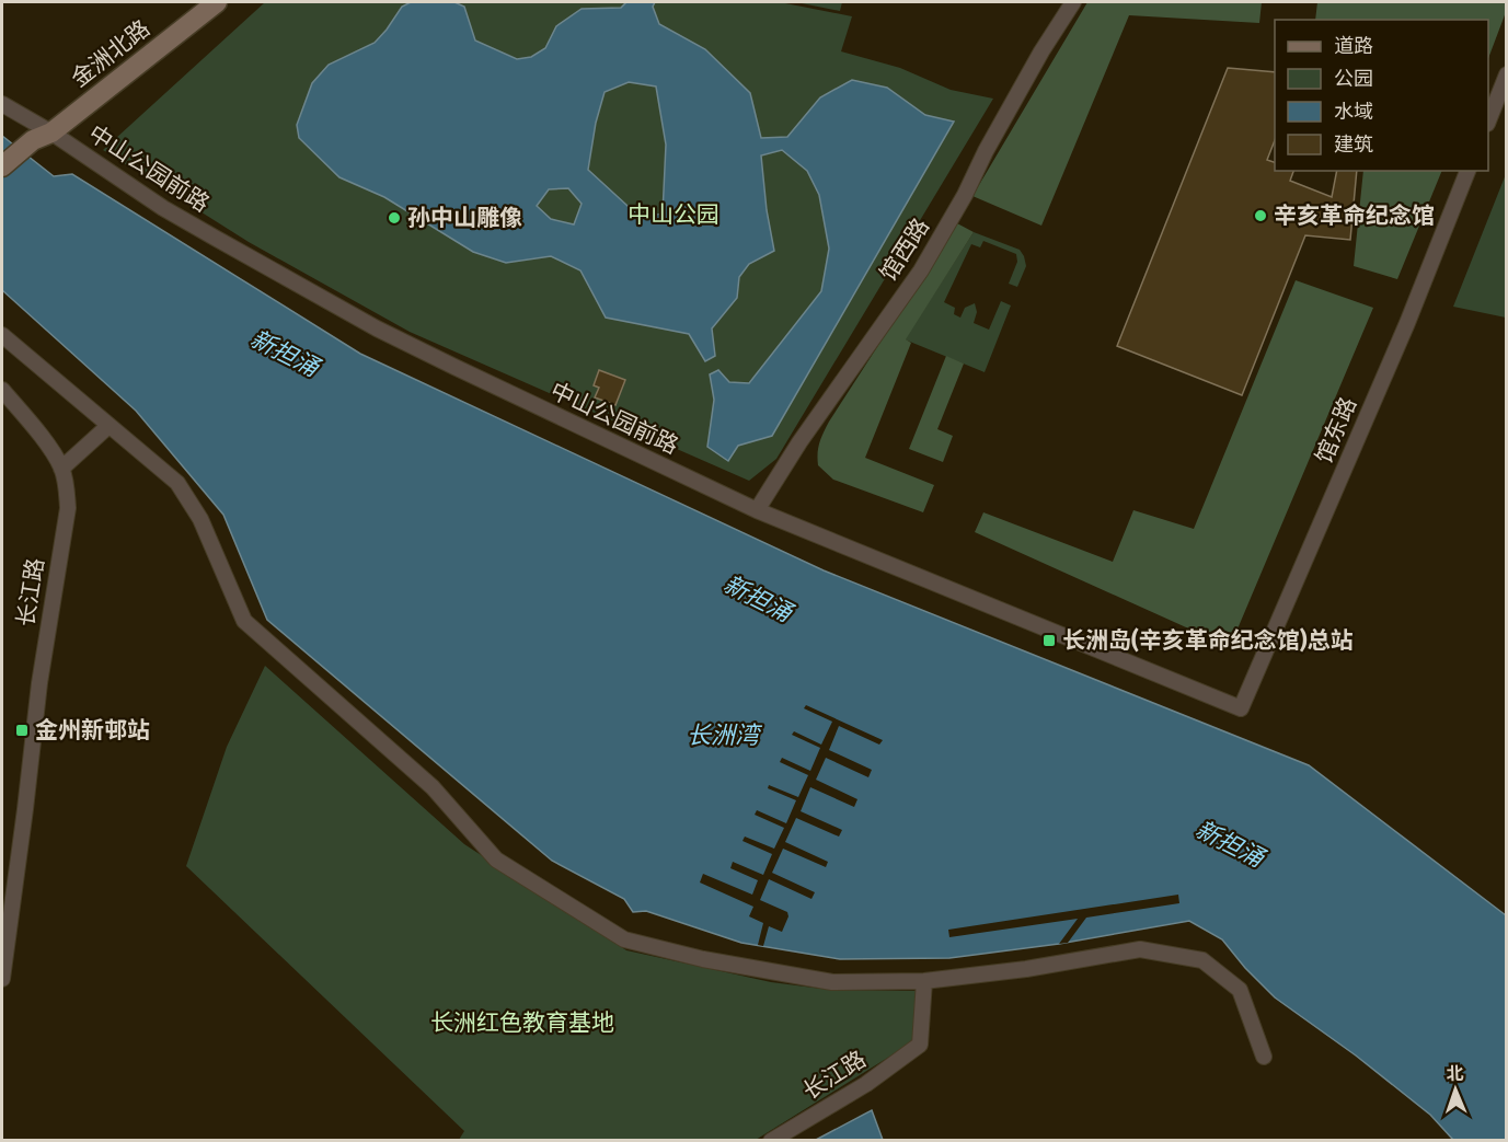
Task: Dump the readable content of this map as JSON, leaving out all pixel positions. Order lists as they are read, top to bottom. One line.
{"streets":{"main road":["金洲北路"],"street":["中山公园前路","馆西路","馆东路","长江路"]},"crossings":[["金洲北路","中山公园前路"],["中山公园前路","馆西路"],["中山公园前路","馆东路"]],"water":["新担涌","长洲湾"],"parks":["中山公园","长洲红色教育基地"],"places":{"other":["辛亥革命纪念馆","孙中山雕像"],"transit":["长洲岛(辛亥革命纪念馆)总站","金州新邨站"]},"legend":["道路","公园","水域","建筑"],"north":"top"}
